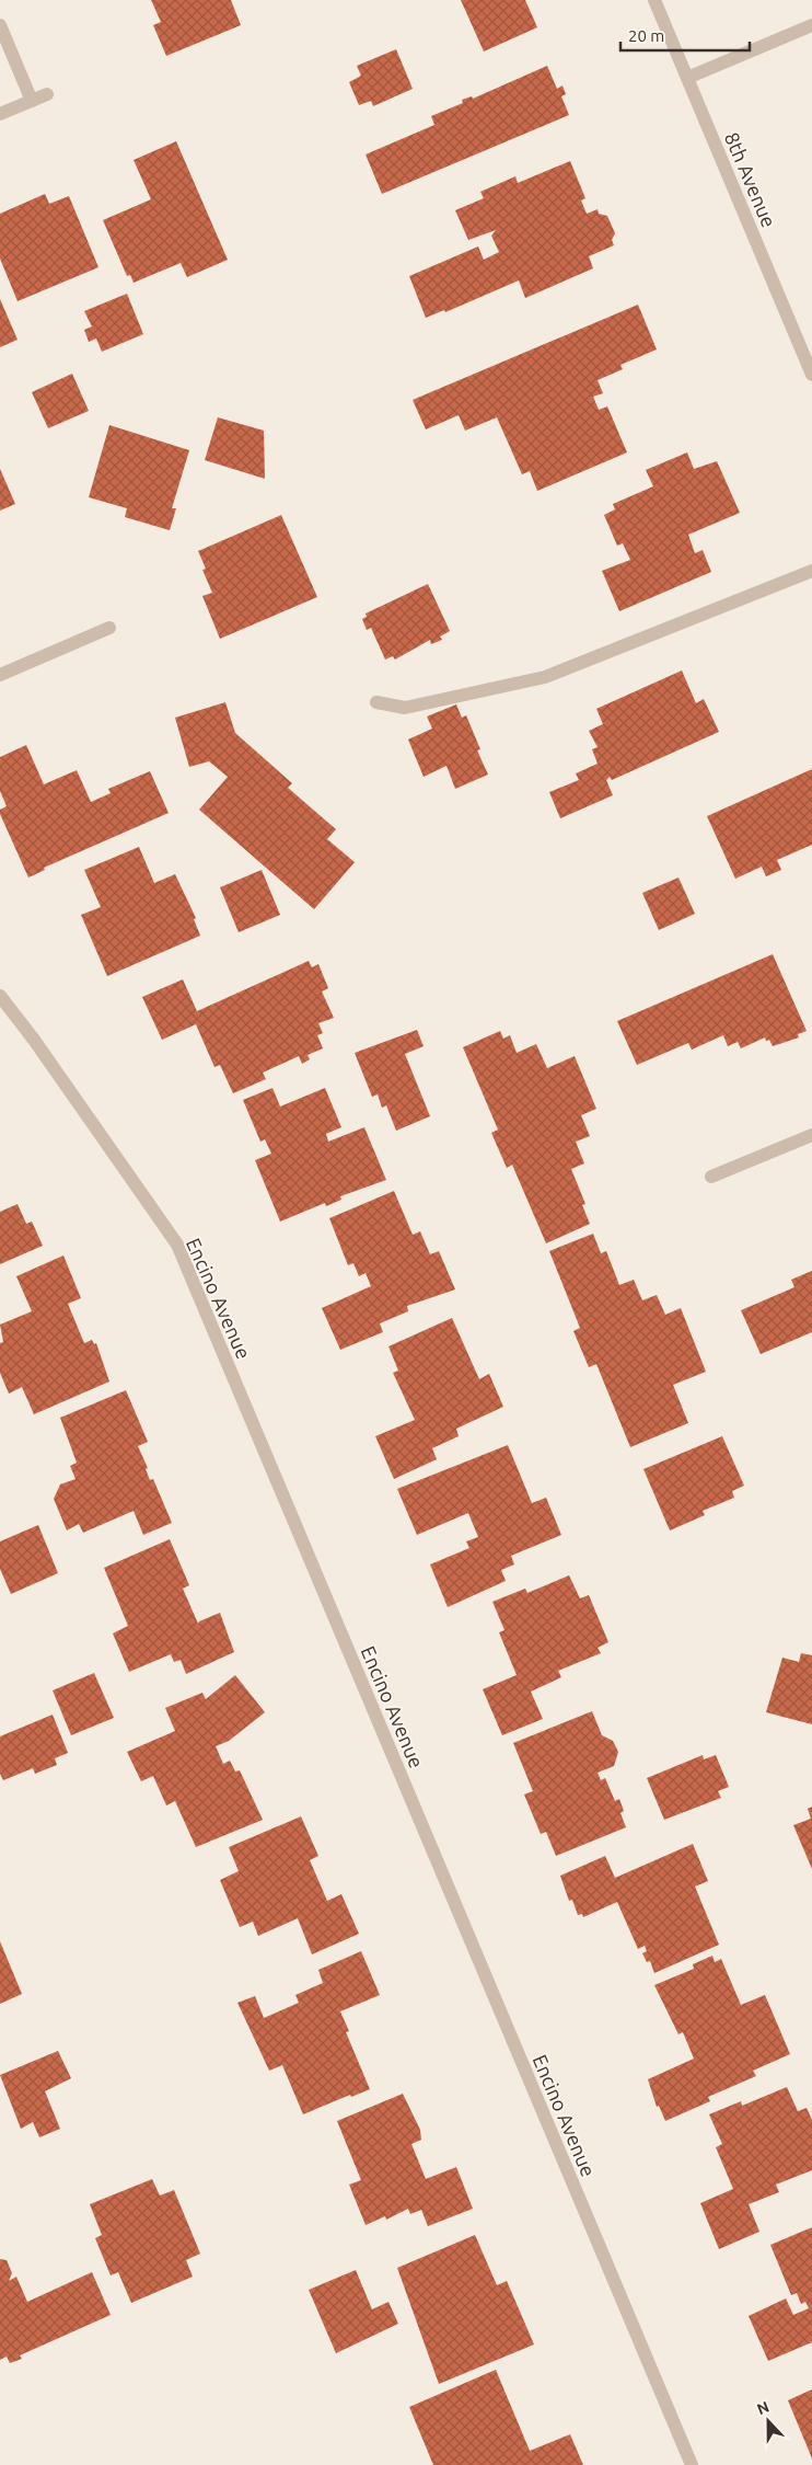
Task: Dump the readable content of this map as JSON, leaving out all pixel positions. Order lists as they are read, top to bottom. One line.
{"streets":{"street":["8th Avenue","Encino Avenue"]},"scale_bar":"20 m","north":"top"}
